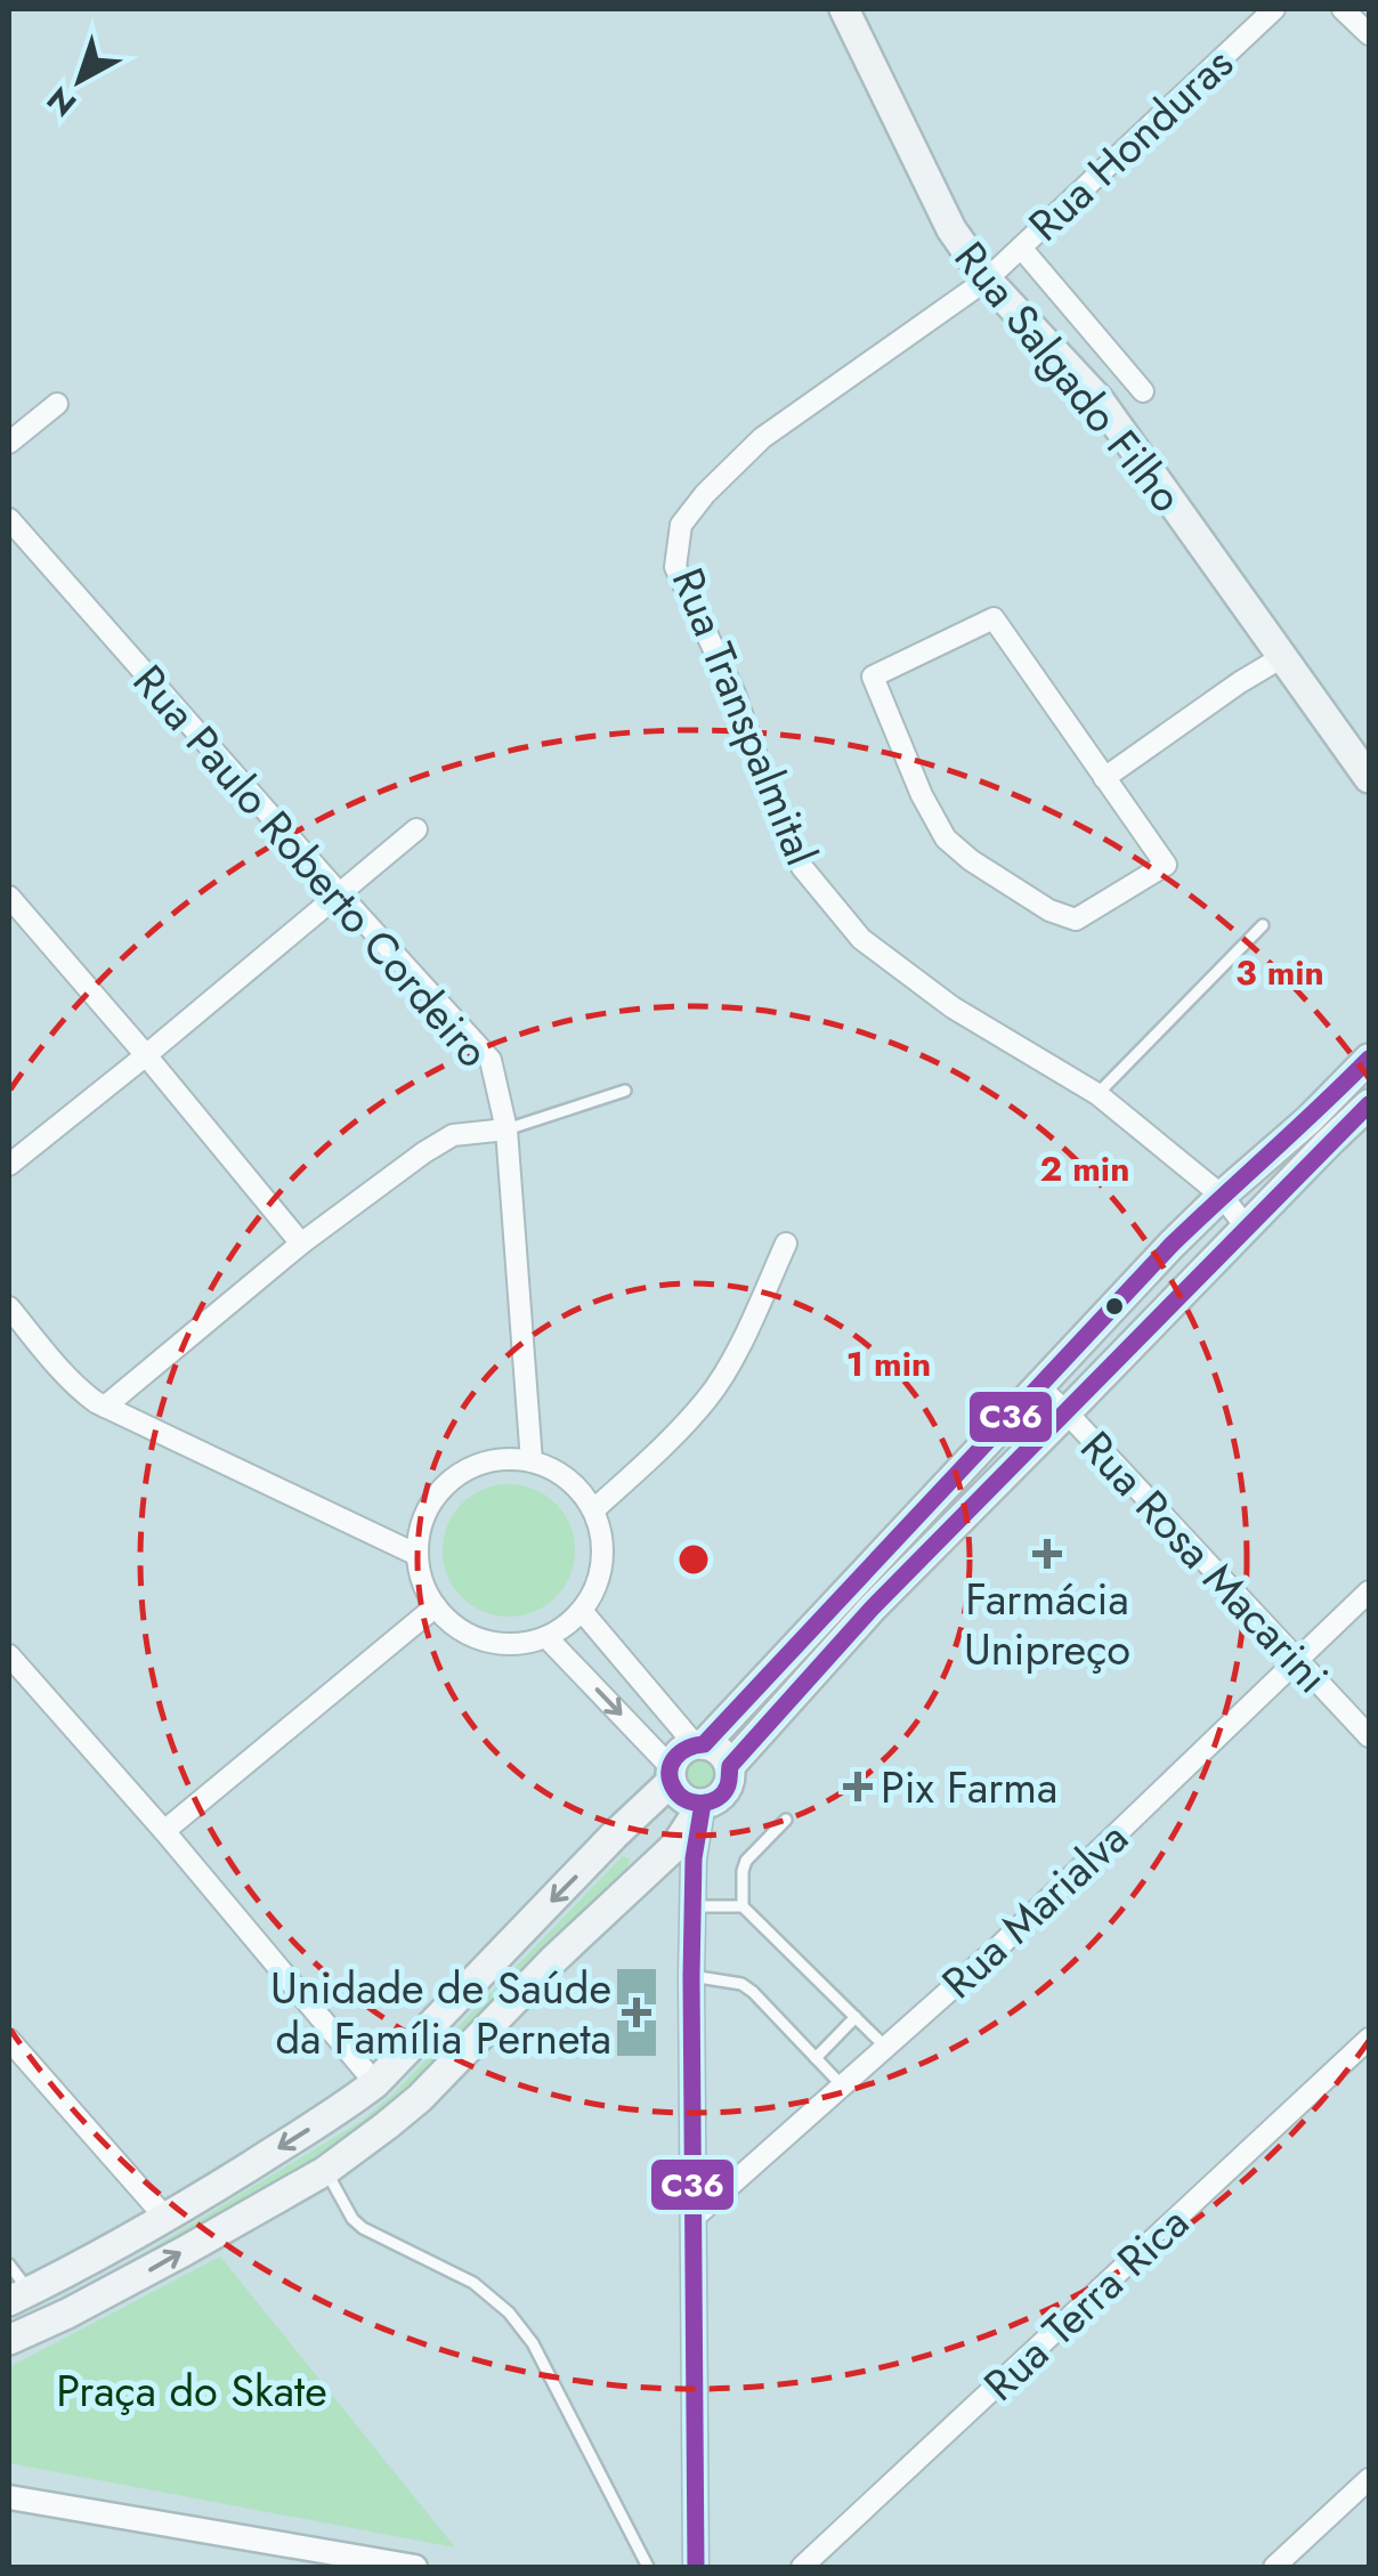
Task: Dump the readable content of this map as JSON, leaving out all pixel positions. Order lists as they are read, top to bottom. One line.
{"streets":{"main road":["Rua Salgado Filho"],"street":["Rua Honduras","Rua Transpalmital","Rua Paulo Roberto Cordeiro","Rua Rosa Macarini","Rua Marialva","Rua Terra Rica"]},"crossings":[["Rua Honduras","Rua Salgado Filho"],["Rua Honduras","Rua Transpalmital"],["Rua Salgado Filho","Rua Transpalmital"],["Rua Rosa Macarini","Rua Marialva"]],"parks":["Praça do Skate"],"places":{"health":["Farmácia Unipreço","Pix Farma","Unidade de Saúde da Família Perneta"]},"lines":["transit line C36"],"north":"bottom left","rings":["3 min","2 min","1 min"]}
